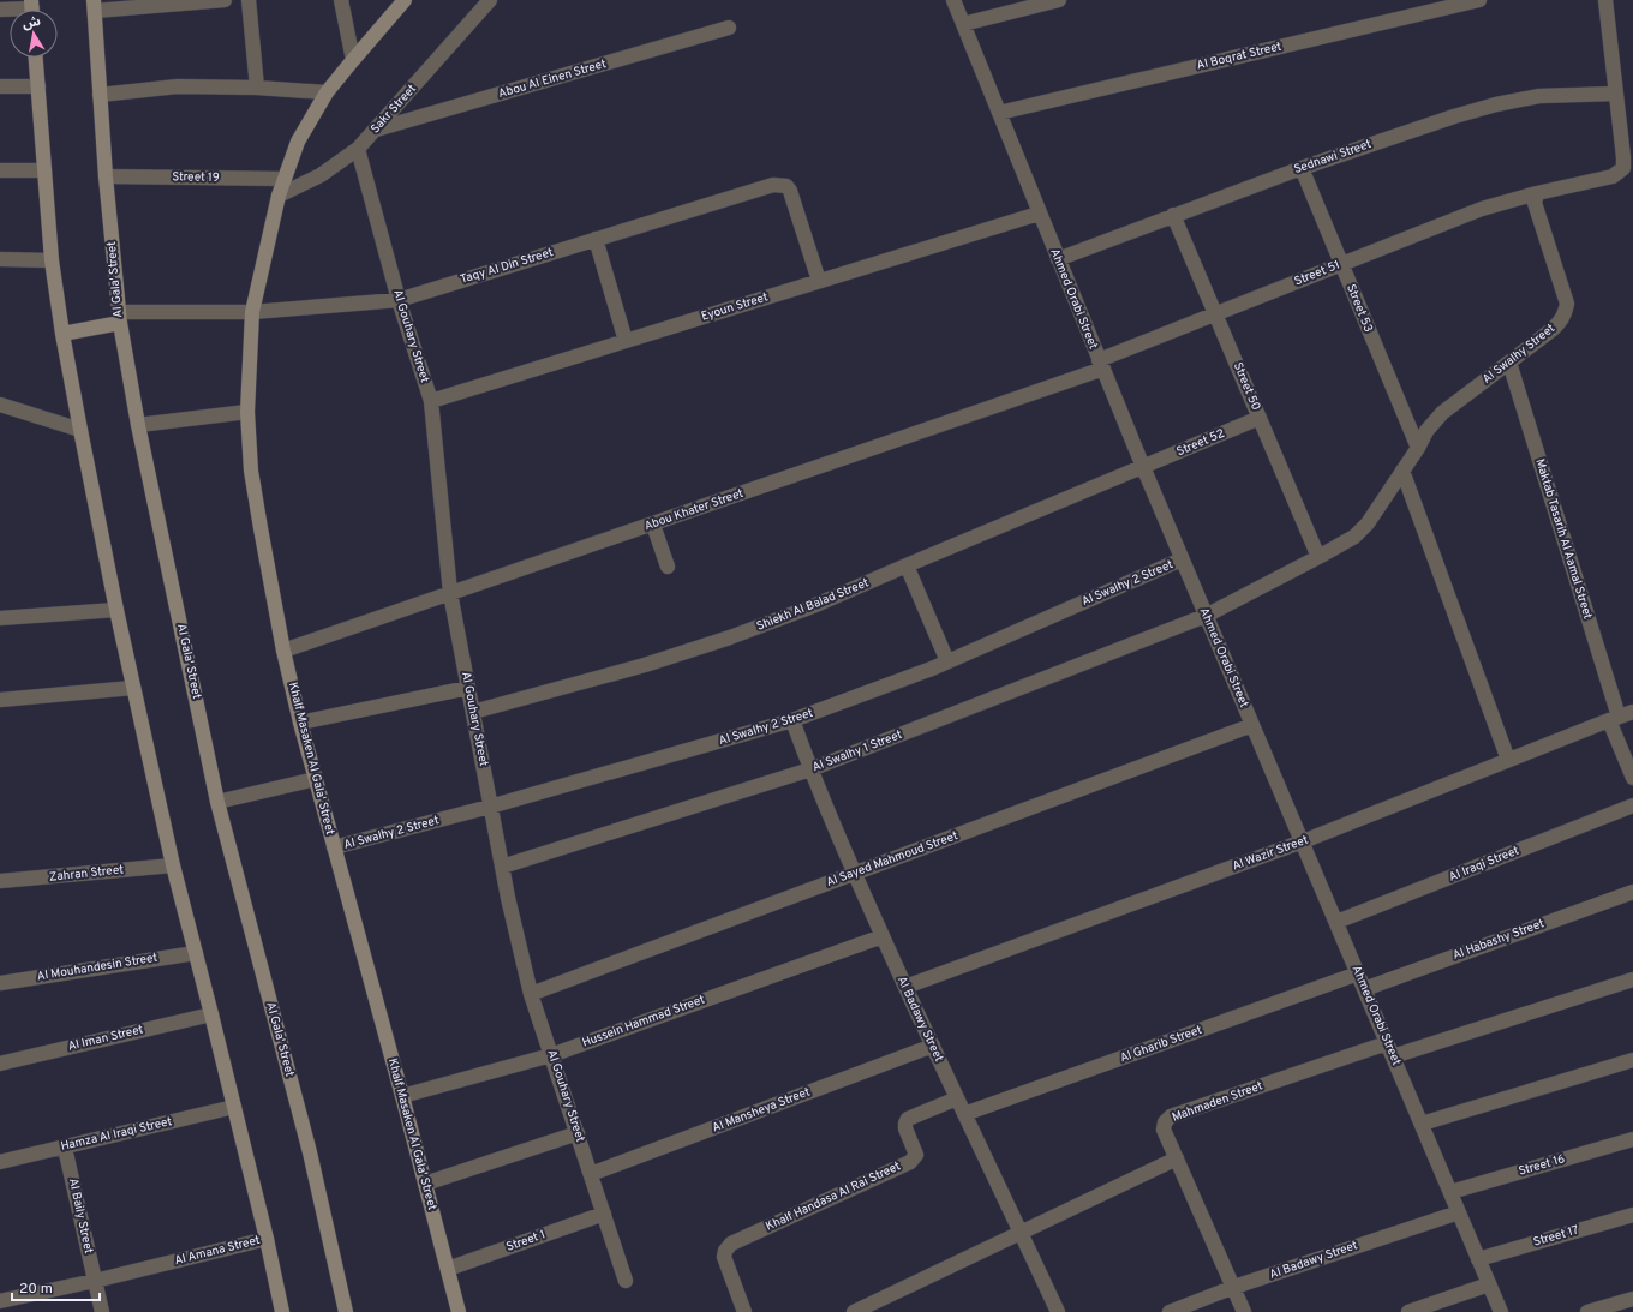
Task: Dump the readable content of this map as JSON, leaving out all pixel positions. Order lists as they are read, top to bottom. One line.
{"streets":{"street":["Al Boqrat Street","Abou Al Einen Street","Sakr Street","Sednawi Street","Street 19","Taqy Al Din Street","Street 51","Al Gala' Street","Ahmed Orabi Street","Eyoun Street","Street 53","Al Gouhary Street","Al Swalhy Street","Street 50","Street 52","Abou Khater Street","Maktab Tasarih Al Aamal Street","Al Swalhy 2 Street","Shiekh Al Balad Street","Al Swalhy 1 Street","Khalf Masaken Al Gala' Street","Al Wazir Street","Al Sayed Mahmoud Street","Al Iraqi Street","Zahran Street","Al Habashy Street","Al Mouhandesin Street","Al Badawy Street","Hussein Hammad Street","Al Iman Street","Al Gharib Street","Mahmaden Street","Al Mansheya Street","Hamza Al Iraqi Street","Street 16","Khalf Handasa Al Rai Street","Al Baily Street","Street 17","Street 1","Al Amana Street"]},"crossings":[["Al Boqrat Street","Ahmed Orabi Street"],["Abou Al Einen Street","Sakr Street"],["Sakr Street","Al Gouhary Street"],["Sakr Street","Khalf Masaken Al Gala' Street"],["Sednawi Street","Ahmed Orabi Street"],["Sednawi Street","Street 53"],["Sednawi Street","Street 50"],["Street 19","Al Gala' Street"],["Street 19","Khalf Masaken Al Gala' Street"],["Taqy Al Din Street","Al Gala' Street"],["Taqy Al Din Street","Eyoun Street"],["Taqy Al Din Street","Al Gouhary Street"],["Taqy Al Din Street","Khalf Masaken Al Gala' Street"],["Street 51","Ahmed Orabi Street"],["Street 51","Street 53"],["Street 51","Al Swalhy Street"],["Street 51","Street 50"],["Street 51","Abou Khater Street"],["Ahmed Orabi Street","Eyoun Street"],["Ahmed Orabi Street","Al Swalhy Street"],["Ahmed Orabi Street","Street 52"],["Ahmed Orabi Street","Abou Khater Street"],["Ahmed Orabi Street","Al Swalhy 2 Street"],["Ahmed Orabi Street","Shiekh Al Balad Street"],["Ahmed Orabi Street","Al Swalhy 1 Street"],["Ahmed Orabi Street","Al Wazir Street"],["Ahmed Orabi Street","Al Sayed Mahmoud Street"],["Ahmed Orabi Street","Al Iraqi Street"],["Ahmed Orabi Street","Al Habashy Street"],["Ahmed Orabi Street","Al Badawy Street"],["Ahmed Orabi Street","Al Gharib Street"],["Ahmed Orabi Street","Mahmaden Street"],["Ahmed Orabi Street","Street 16"],["Ahmed Orabi Street","Street 17"],["Eyoun Street","Al Gouhary Street"],["Street 53","Al Swalhy Street"],["Al Gouhary Street","Abou Khater Street"],["Al Gouhary Street","Al Swalhy 2 Street"],["Al Gouhary Street","Shiekh Al Balad Street"],["Al Gouhary Street","Al Swalhy 1 Street"],["Al Gouhary Street","Al Sayed Mahmoud Street"],["Al Gouhary Street","Hussein Hammad Street"],["Al Gouhary Street","Al Mansheya Street"],["Al Gouhary Street","Street 1"],["Al Swalhy Street","Street 50"],["Al Swalhy Street","Maktab Tasarih Al Aamal Street"],["Al Swalhy Street","Al Swalhy 1 Street"],["Street 50","Street 52"],["Street 52","Shiekh Al Balad Street"],["Abou Khater Street","Khalf Masaken Al Gala' Street"],["Maktab Tasarih Al Aamal Street","Al Wazir Street"],["Al Swalhy 2 Street","Khalf Masaken Al Gala' Street"],["Al Swalhy 2 Street","Al Badawy Street"],["Al Swalhy 1 Street","Al Badawy Street"],["Khalf Masaken Al Gala' Street","Hussein Hammad Street"],["Khalf Masaken Al Gala' Street","Street 1"],["Al Wazir Street","Al Badawy Street"],["Al Sayed Mahmoud Street","Al Badawy Street"],["Al Badawy Street","Hussein Hammad Street"],["Al Badawy Street","Al Gharib Street"],["Al Badawy Street","Mahmaden Street"],["Al Badawy Street","Al Mansheya Street"],["Al Badawy Street","Khalf Handasa Al Rai Street"],["Hamza Al Iraqi Street","Al Baily Street"],["Al Baily Street","Al Amana Street"]],"scale_bar":"20 m","north":"top"}
